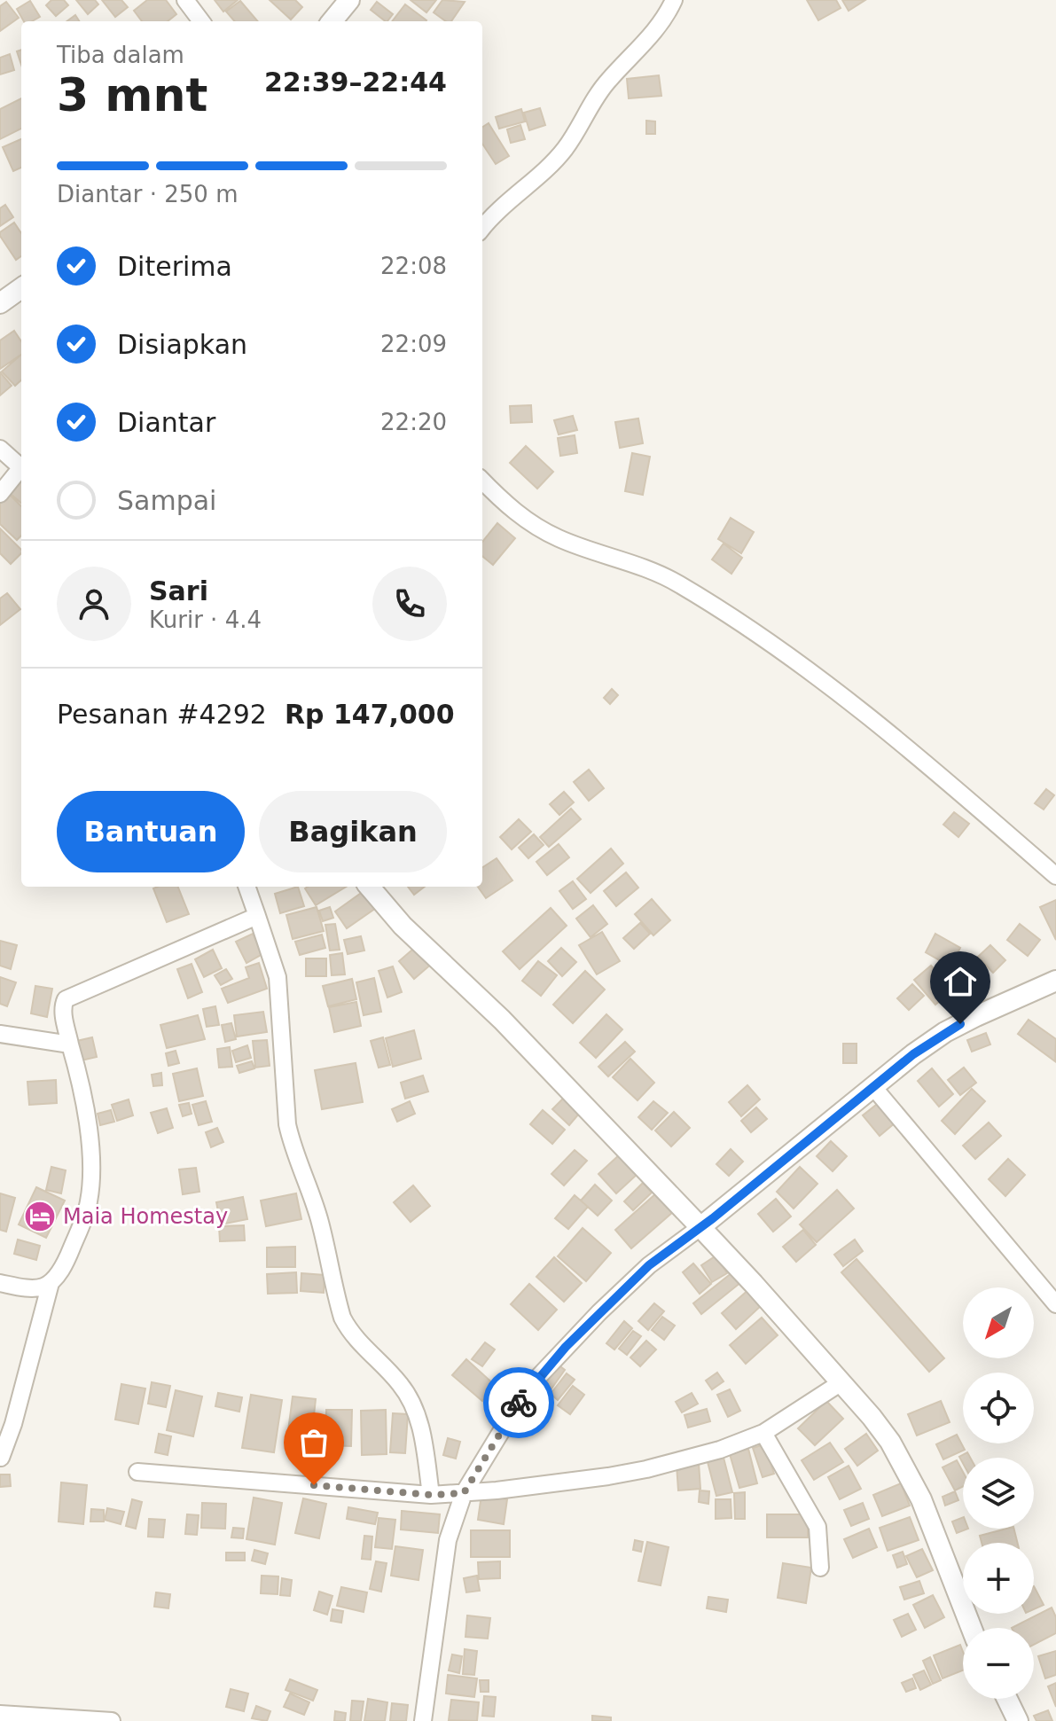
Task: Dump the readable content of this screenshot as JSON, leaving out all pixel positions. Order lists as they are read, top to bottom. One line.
{"places":{"hotel":["Maia Homestay"]},"north":"bottom left","page":{"heading":["3 mnt","Tiba dalam","22:39–22:44"],"panel":["Sari","Kurir · 4.4","Pesanan #4292","Rp 147,000"],"bar":"Diantar · 250 m","list":[["Diterima","22:08"],["Disiapkan","22:09"],["Diantar","22:20"],"Sampai"],"buttons":["Bantuan","Bagikan"],"map_buttons":["+","−"]}}
